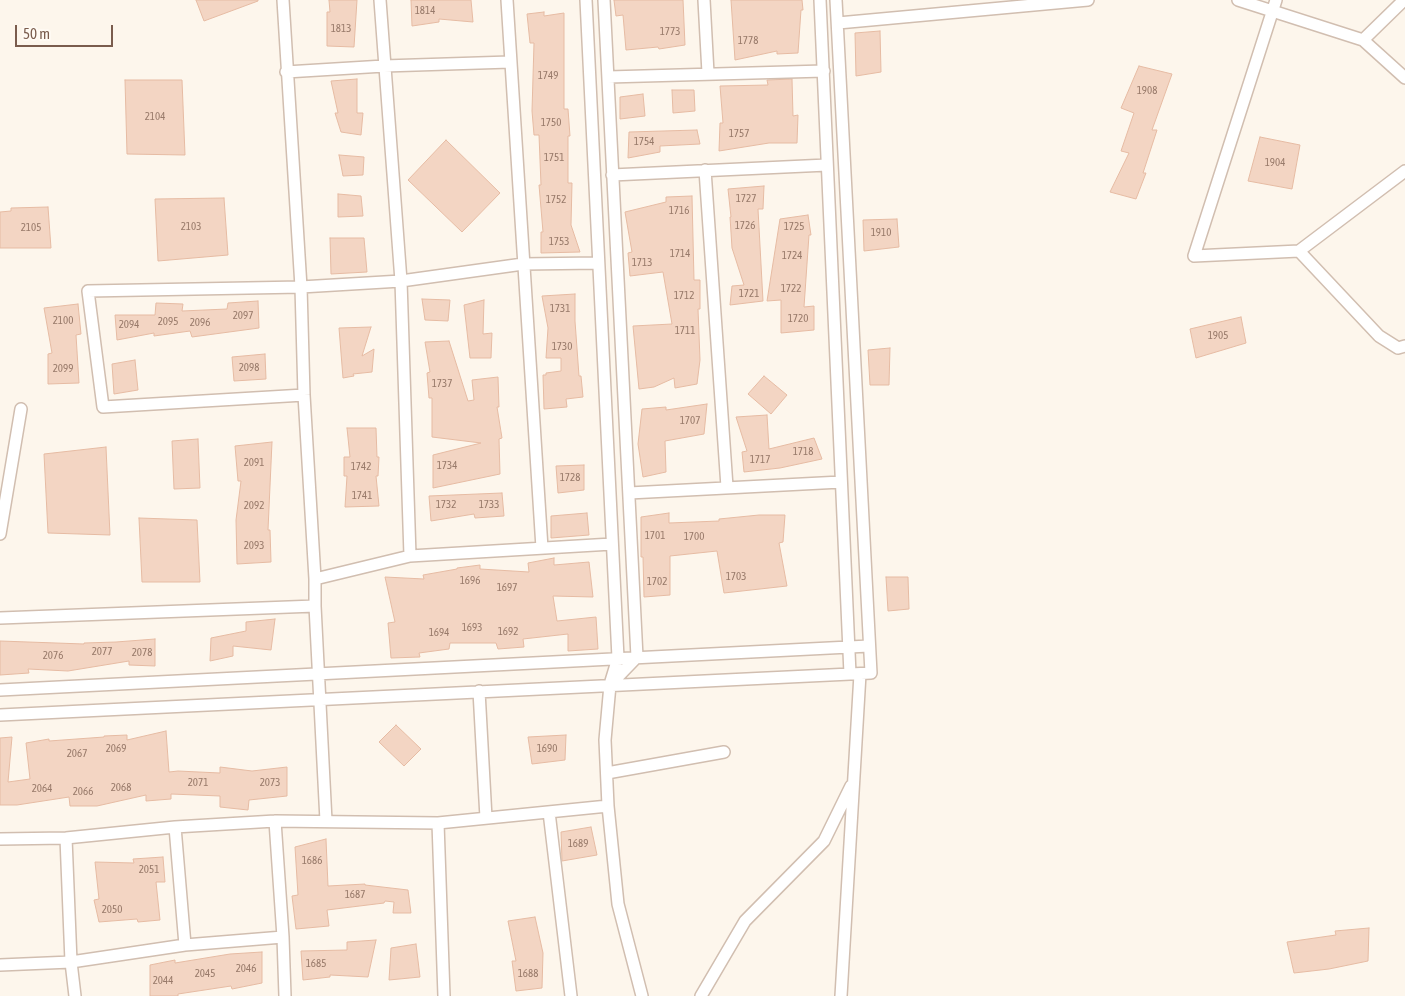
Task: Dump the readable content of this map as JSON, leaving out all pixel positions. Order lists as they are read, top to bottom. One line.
{"house_numbers":["1814","1813","1773","1778","1749","1908","2104","1750","1757","1754","1751","1904","1727","1752","1716","1726","2103","1725","2105","1910","1753","1714","1724","1713","1722","1721","1712","1731","2097","1720","2100","2095","2096","2094","1711","1905","1730","2098","2099","1737","1707","1718","1717","2091","1734","1742","1728","1741","1732","1733","2092","1701","1700","2093","1703","1696","1702","1697","1693","1692","1694","2077","2078","2076","2069","1690","2067","2071","2073","2068","2064","2066","1689","1686","2051","1687","2050","1685","2046","2045","1688","2044"],"scale_bar":"50 m"}
